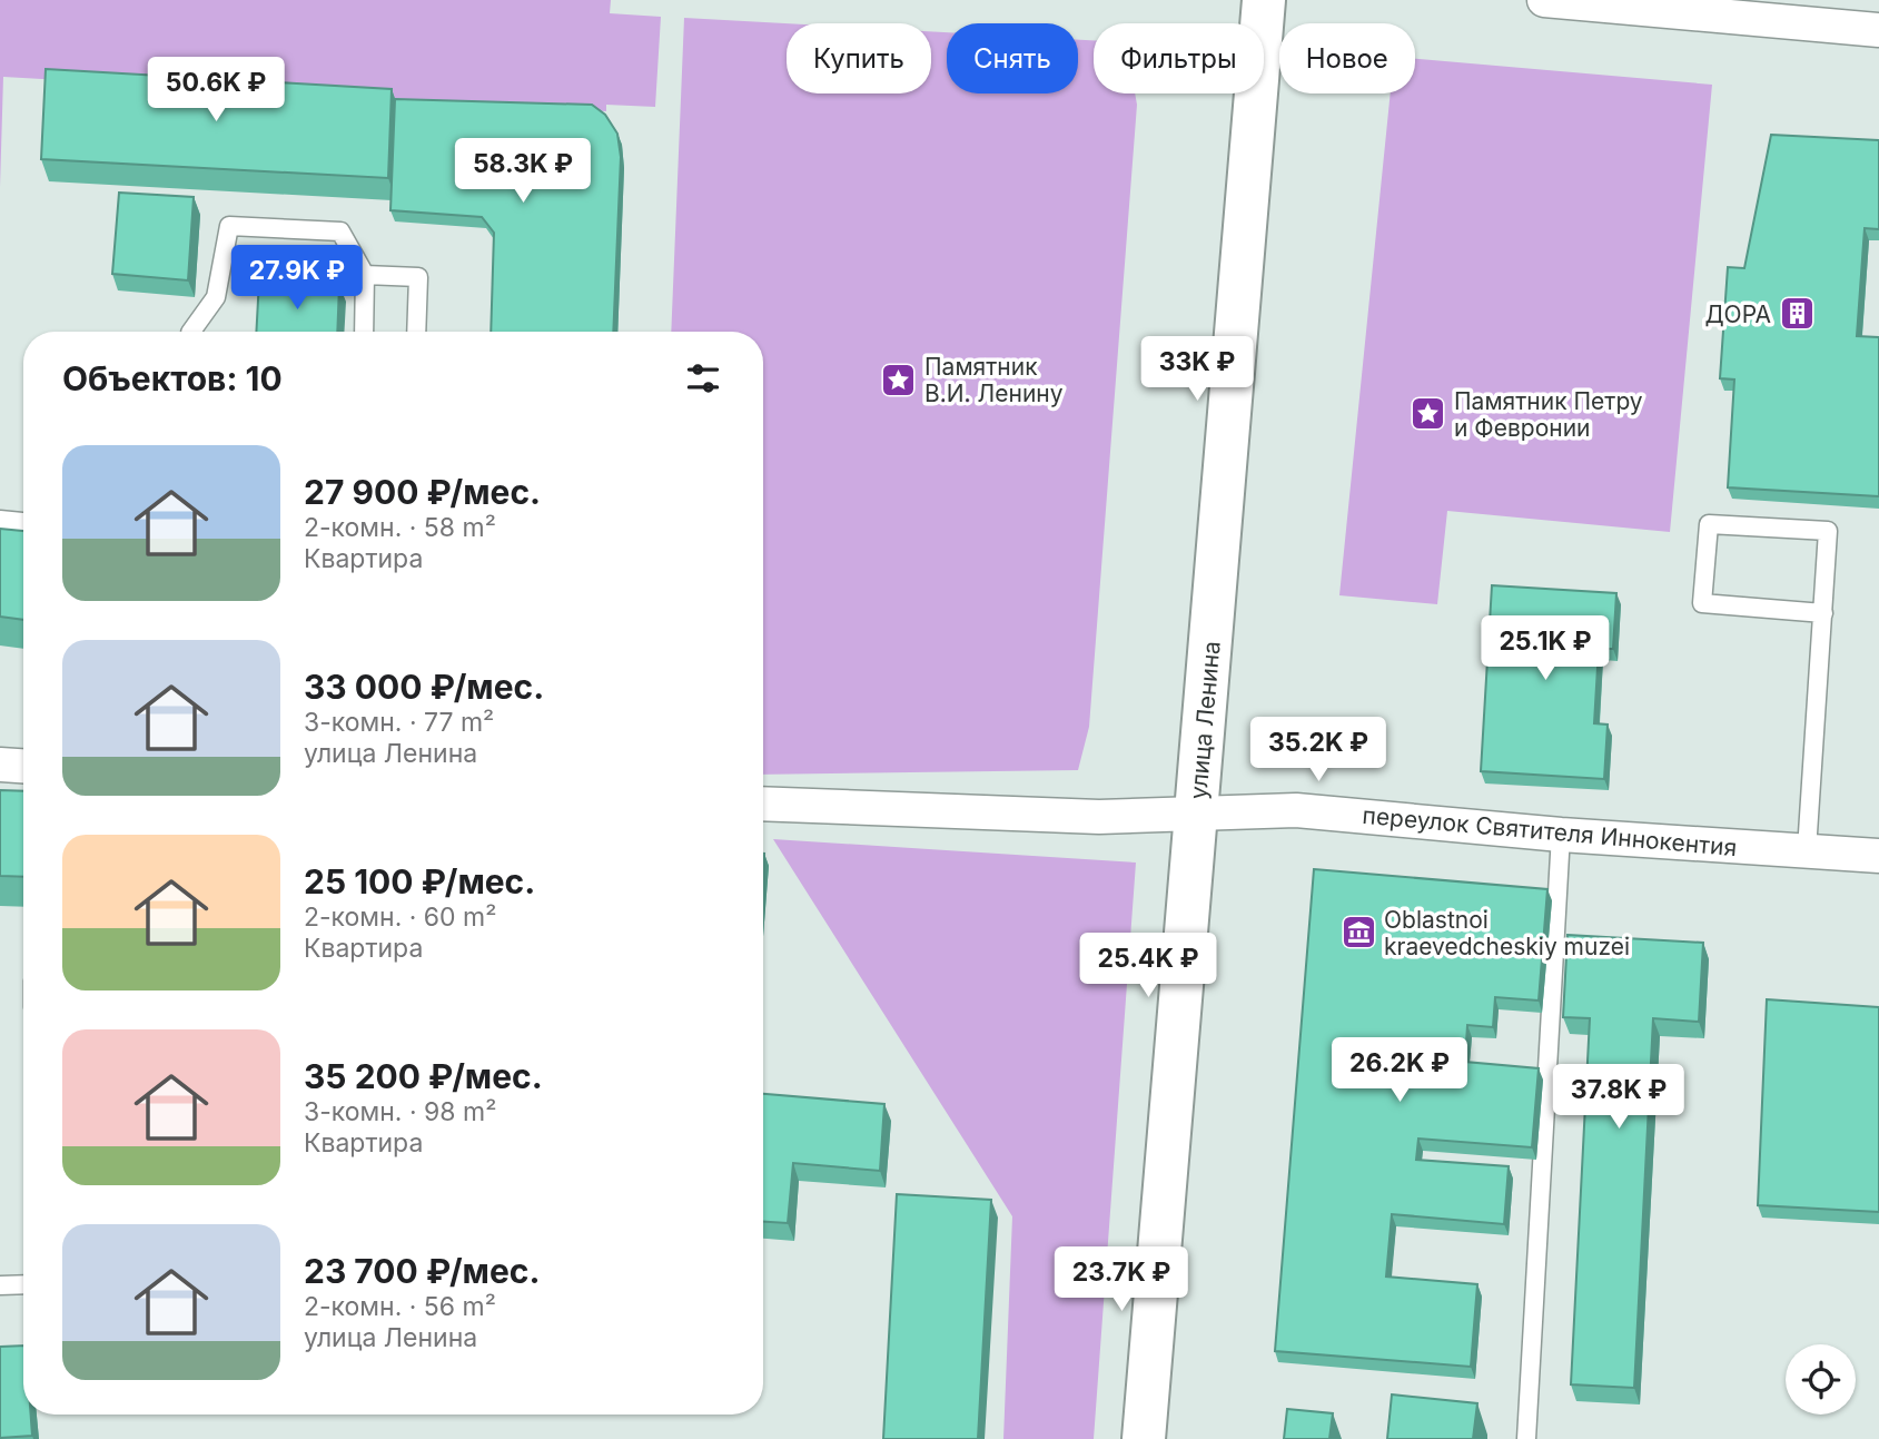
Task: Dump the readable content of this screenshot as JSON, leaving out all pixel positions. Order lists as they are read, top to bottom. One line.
{"streets":{"main road":["улица Ленина"],"street":["переулок Святителя Иннокентия"]},"crossings":[["улица Ленина","переулок Святителя Иннокентия"]],"places":{"building":["ДОРА"],"place":["Памятник В.И. Ленину","Памятник Петру и Февронии"],"museum":["Oblastnoi kraevedcheskiy muzei"]},"page":{"chip":["Купить","Снять","Фильтры","Новое"],"price":["50.6K ₽","58.3K ₽","27.9K ₽","33K ₽","25.1K ₽","35.2K ₽","25.4K ₽","26.2K ₽","37.8K ₽","23.7K ₽"],"heading":"Объектов: 10","list":[{"name":"27 900 ₽/мес.","note":"2-комн. · 58 m² · Квартира"},{"name":"33 000 ₽/мес.","note":"3-комн. · 77 m² · улица Ленина"},{"name":"25 100 ₽/мес.","note":"2-комн. · 60 m² · Квартира"},{"name":"35 200 ₽/мес.","note":"3-комн. · 98 m² · Квартира"},{"name":"23 700 ₽/мес.","note":"2-комн. · 56 m² · улица Ленина"}]}}
